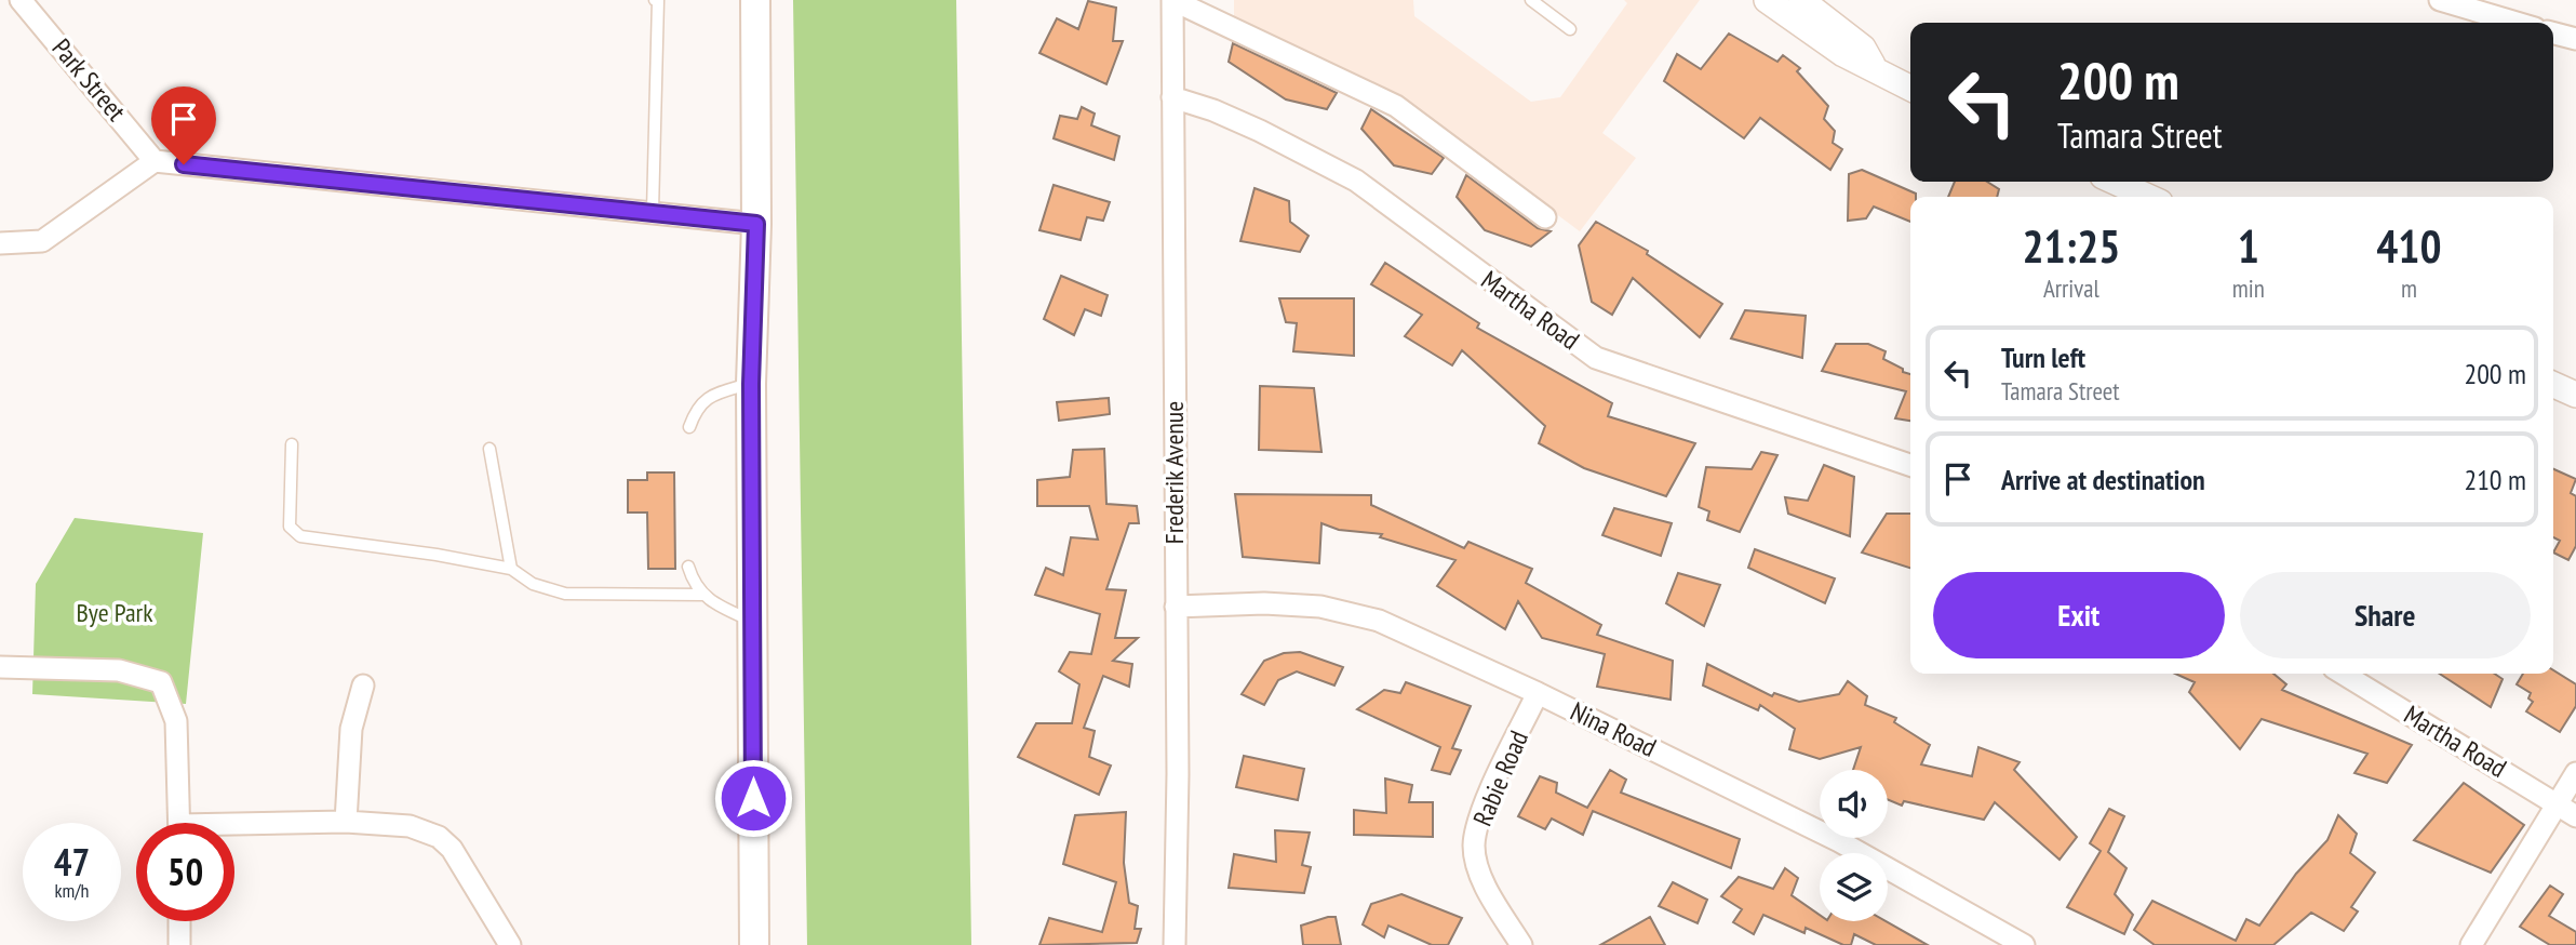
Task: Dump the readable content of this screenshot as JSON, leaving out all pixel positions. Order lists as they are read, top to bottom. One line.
{"streets":{"street":["Park Street","Martha Road","Frederik Avenue","Nina Road","Rabie Road"]},"crossings":[["Martha Road","Frederik Avenue"],["Frederik Avenue","Nina Road"],["Nina Road","Rabie Road"]],"parks":["Bye Park"],"page":{"turn":["200 m","Tamara Street"],"eta":["21:25","Arrival","1","min","410","m"],"list":[{"name":"Turn left","note":"Tamara Street","value":"200 m"},{"name":"Arrive at destination","value":"210 m"}],"buttons":["Exit","Share"],"speed":"47 km/h","limit":"50"}}
